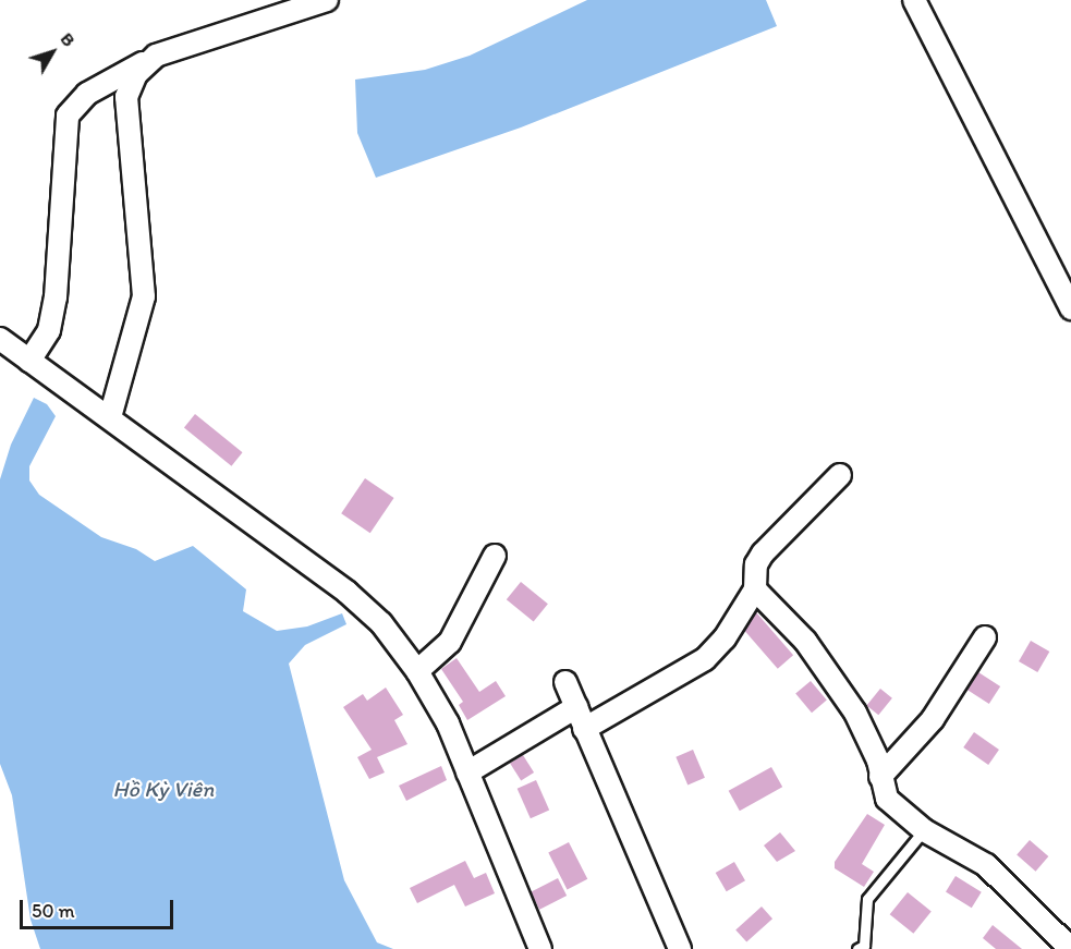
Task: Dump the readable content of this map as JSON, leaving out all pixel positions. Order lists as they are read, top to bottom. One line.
{"water":["Hồ Kỳ Viên"],"scale_bar":"50 m","north":"top right"}
